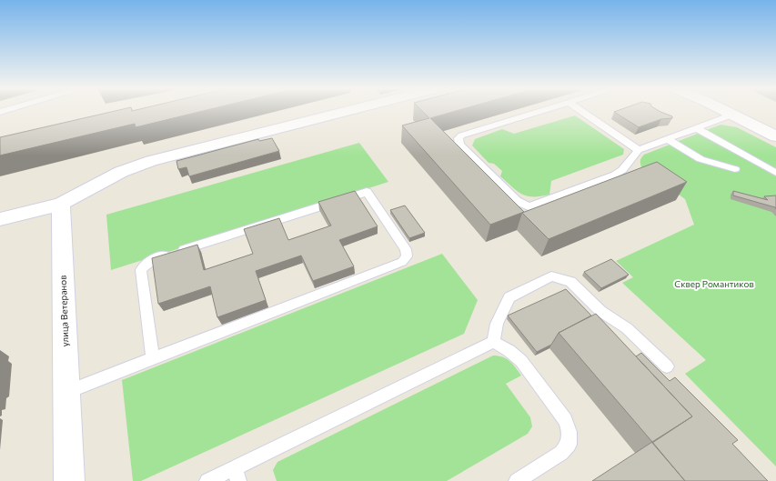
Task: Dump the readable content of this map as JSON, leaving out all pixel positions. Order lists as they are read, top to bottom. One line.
{"streets":{"street":["улица Ветеранов"]},"parks":["Сквер Романтиков"]}
